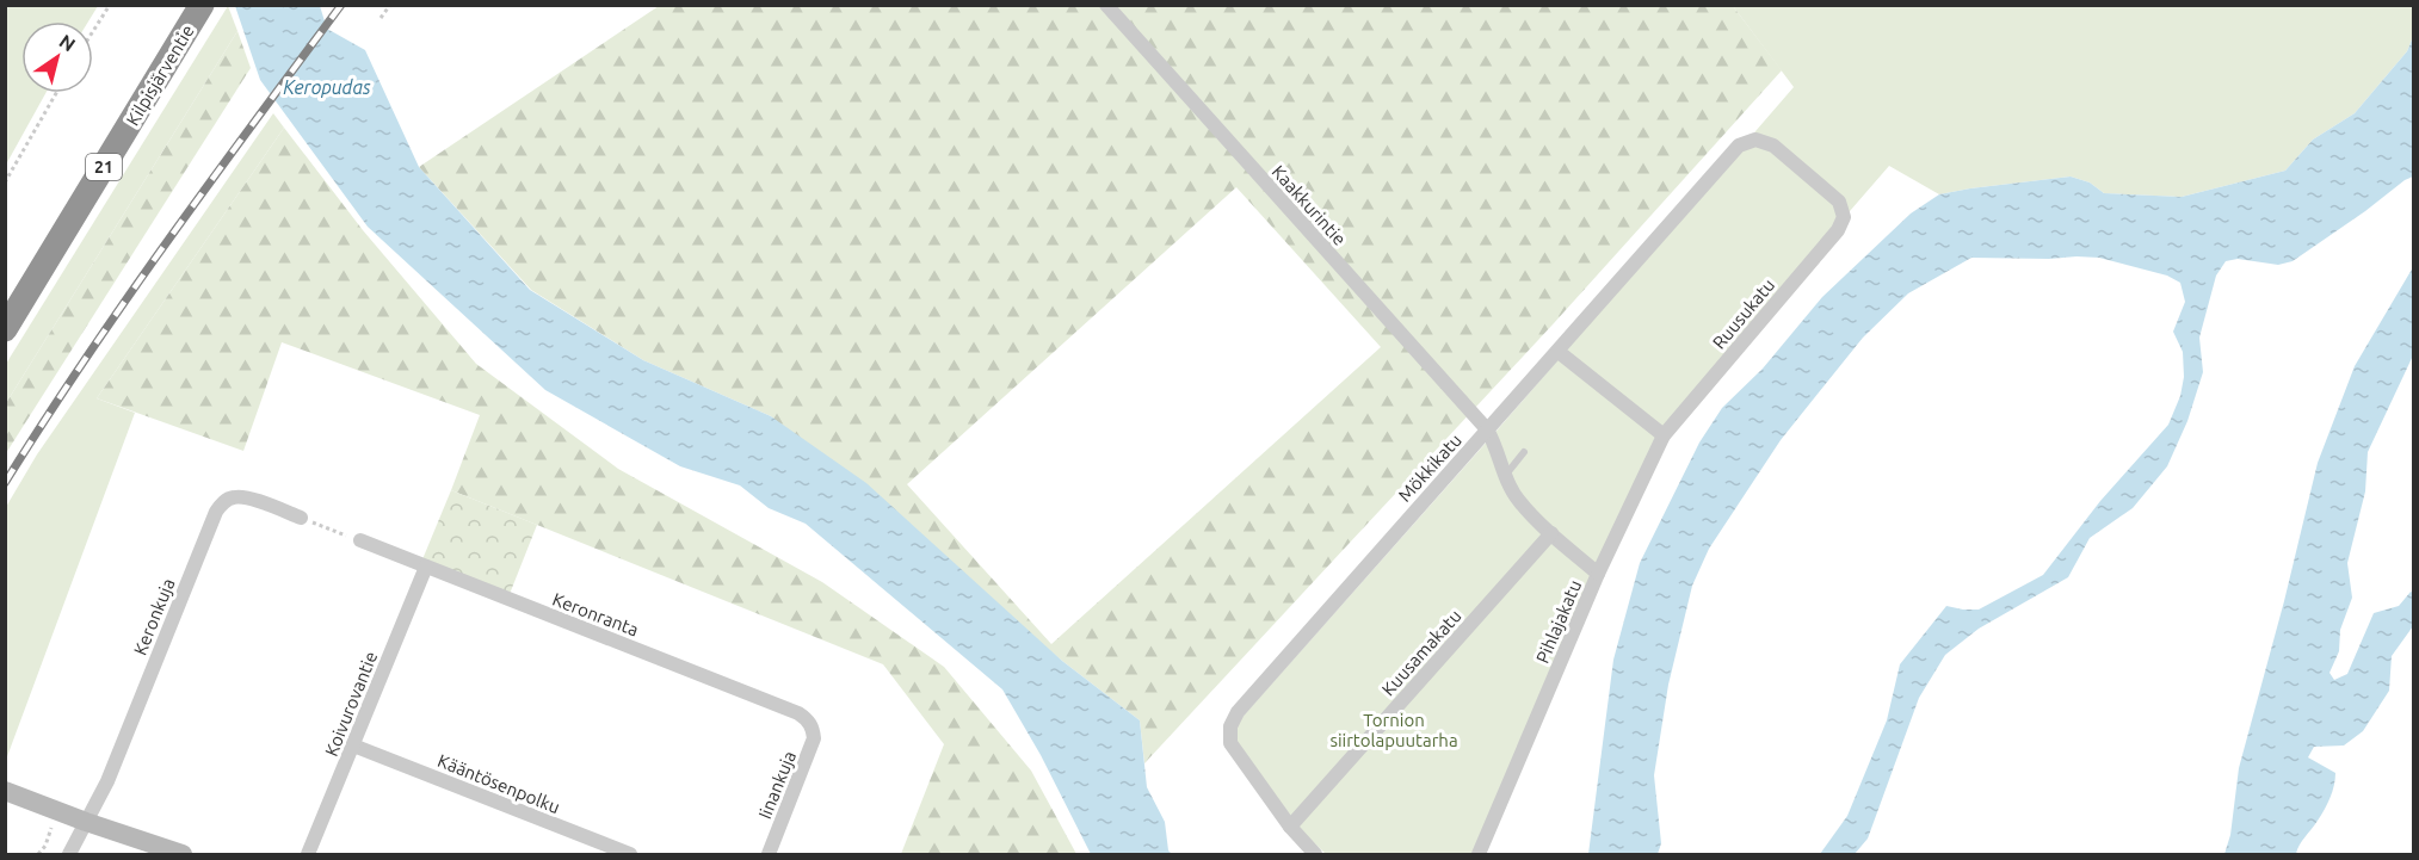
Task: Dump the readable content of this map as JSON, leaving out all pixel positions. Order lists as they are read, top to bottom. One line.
{"streets":{"highway":["Kilpisjärventie","21"],"street":["Kaakkurintie","Ruusukatu","Mökkikatu","Keronranta","Keronkuja","Pihlajakatu","Kuusamakatu","Koivurovantie","Kääntösenpolku","Iinankuja"]},"crossings":[["Kaakkurintie","Mökkikatu"],["Kaakkurintie","Pihlajakatu"],["Ruusukatu","Mökkikatu"],["Mökkikatu","Pihlajakatu"],["Mökkikatu","Kuusamakatu"],["Keronranta","Koivurovantie"],["Keronranta","Iinankuja"],["Pihlajakatu","Kuusamakatu"],["Koivurovantie","Kääntösenpolku"]],"water":["Keropudas"],"parks":["Tornion siirtolapuutarha"],"north":"top right"}
